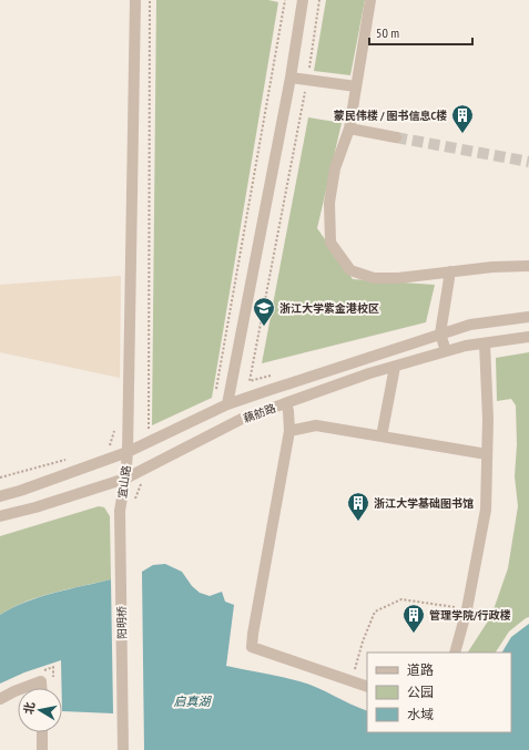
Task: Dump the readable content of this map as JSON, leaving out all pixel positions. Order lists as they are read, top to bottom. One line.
{"streets":{"street":["藕舫路","宜山路","阳明桥"]},"crossings":[["藕舫路","宜山路"],["宜山路","阳明桥"]],"water":["启真湖"],"places":{"building":["蒙民伟楼 / 图书信息C楼","浙江大学基础图书馆","管理学院/行政楼"],"school or university":["浙江大学紫金港校区"]},"legend":["道路","公园","水域"],"scale_bar":"50 m","north":"left"}
